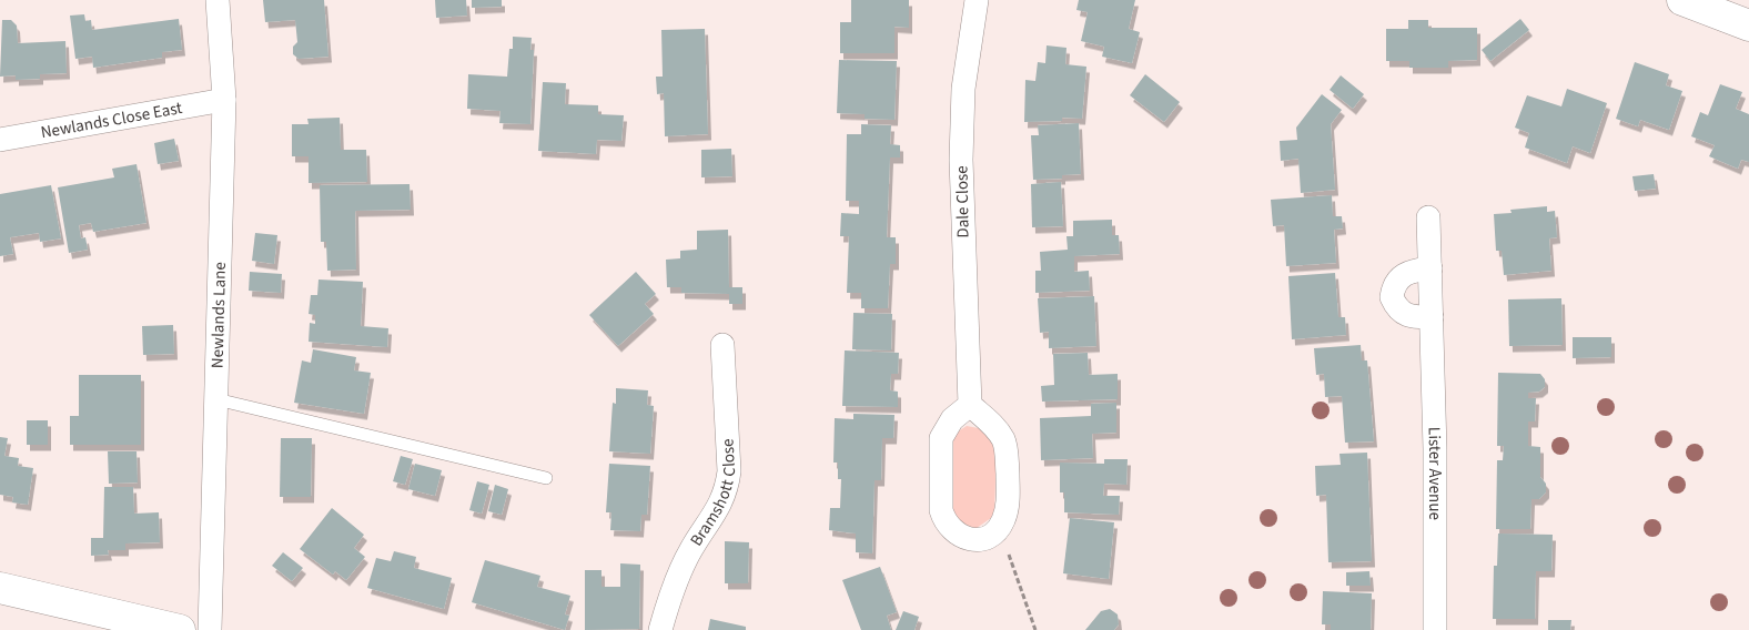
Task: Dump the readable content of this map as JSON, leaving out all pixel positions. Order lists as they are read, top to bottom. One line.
{"streets":{"street":["Newlands Close East","Dale Close","Newlands Lane","Lister Avenue","Bramshott Close"]},"crossings":[["Newlands Close East","Newlands Lane"]]}
